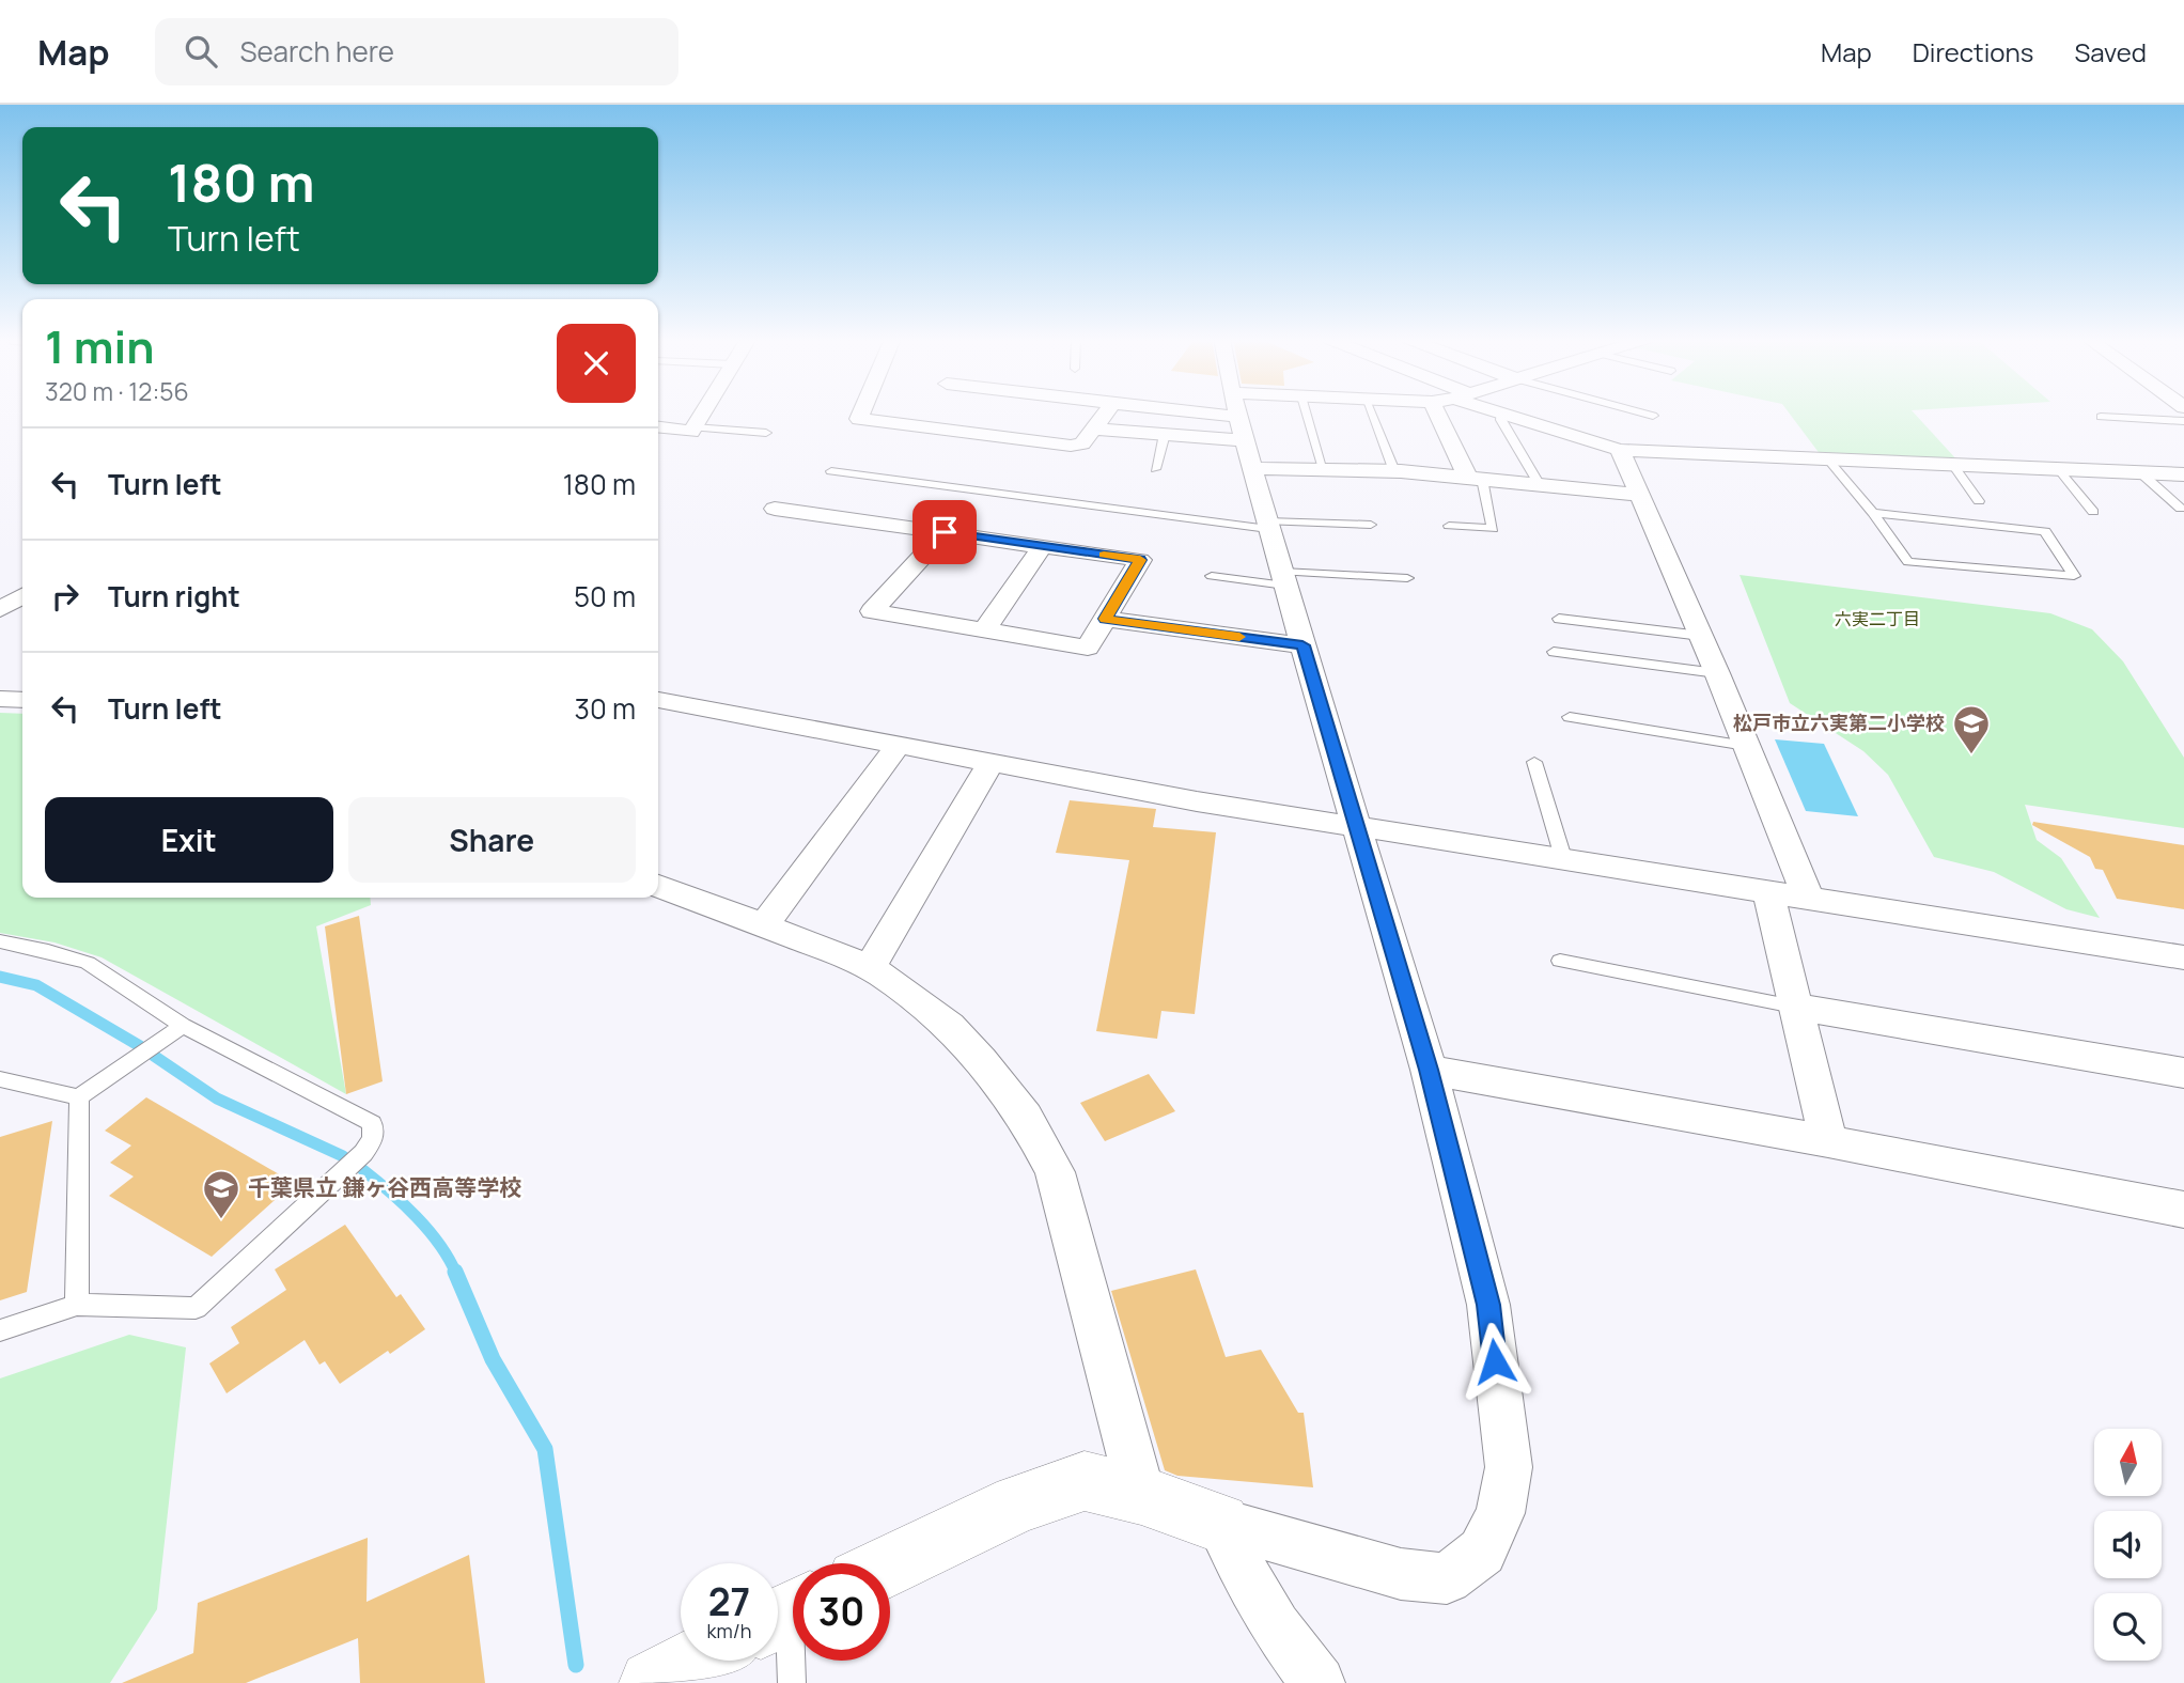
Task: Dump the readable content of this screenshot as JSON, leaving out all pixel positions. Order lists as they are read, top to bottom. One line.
{"districts":["六実二丁目"],"places":{"school or university":["松戸市立六実第二小学校","千葉県立 鎌ヶ谷西高等学校"]},"north":"top","page":{"header":"Map","search":"Search here","nav":["Map","Directions","Saved"],"turn":["180 m","Turn left"],"heading":["1 min","320 m · 12:56"],"list":[{"name":"Turn left","value":"180 m"},{"name":"Turn right","value":"50 m"},{"name":"Turn left","value":"30 m"}],"buttons":["Exit","Share"],"speed":"27 km/h","limit":"30"}}
